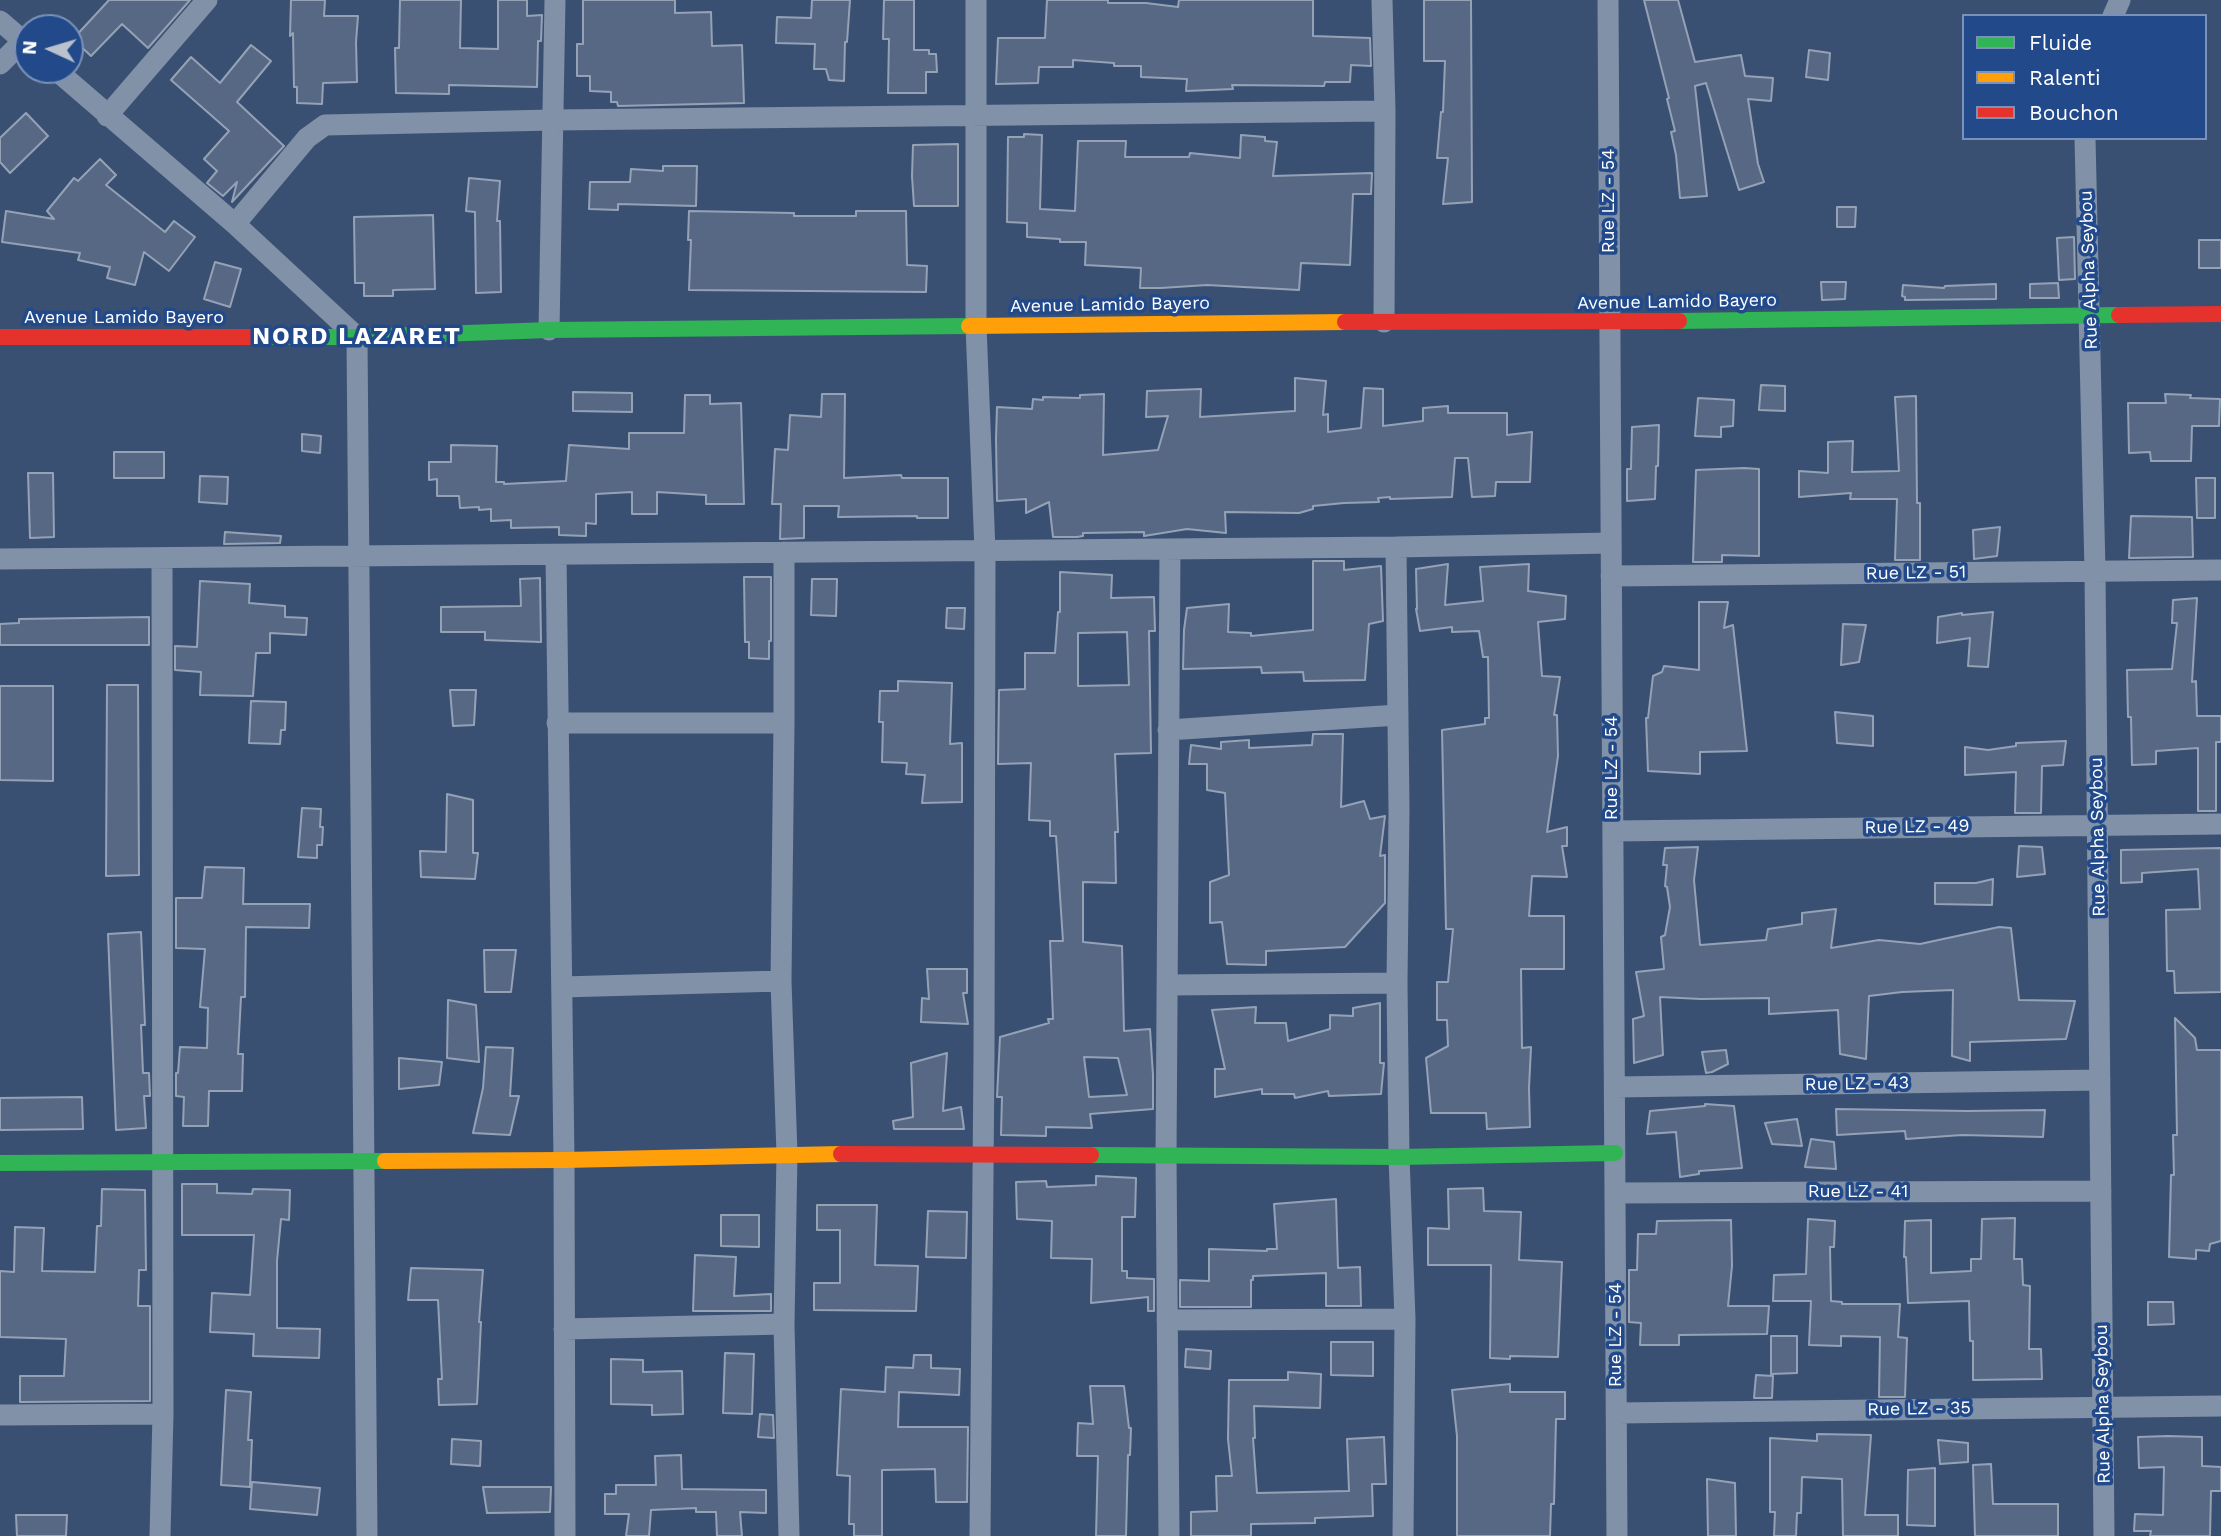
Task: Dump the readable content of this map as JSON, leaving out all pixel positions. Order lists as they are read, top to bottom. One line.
{"streets":{"street":["Rue LZ - 54","Rue Alpha Seybou","Avenue Lamido Bayero","Rue LZ - 51","Rue LZ - 49","Rue LZ - 43","Rue LZ - 41","Rue LZ - 35"]},"crossings":[["Rue LZ - 54","Avenue Lamido Bayero"],["Rue LZ - 54","Rue LZ - 51"],["Rue LZ - 54","Rue LZ - 49"],["Rue LZ - 54","Rue LZ - 43"],["Rue LZ - 54","Rue LZ - 41"],["Rue LZ - 54","Rue LZ - 35"],["Rue Alpha Seybou","Avenue Lamido Bayero"],["Rue Alpha Seybou","Rue LZ - 51"],["Rue Alpha Seybou","Rue LZ - 49"],["Rue Alpha Seybou","Rue LZ - 43"],["Rue Alpha Seybou","Rue LZ - 41"],["Rue Alpha Seybou","Rue LZ - 35"]],"districts":["NORD LAZARET"],"legend":["Fluide","Ralenti","Bouchon"],"north":"left"}
